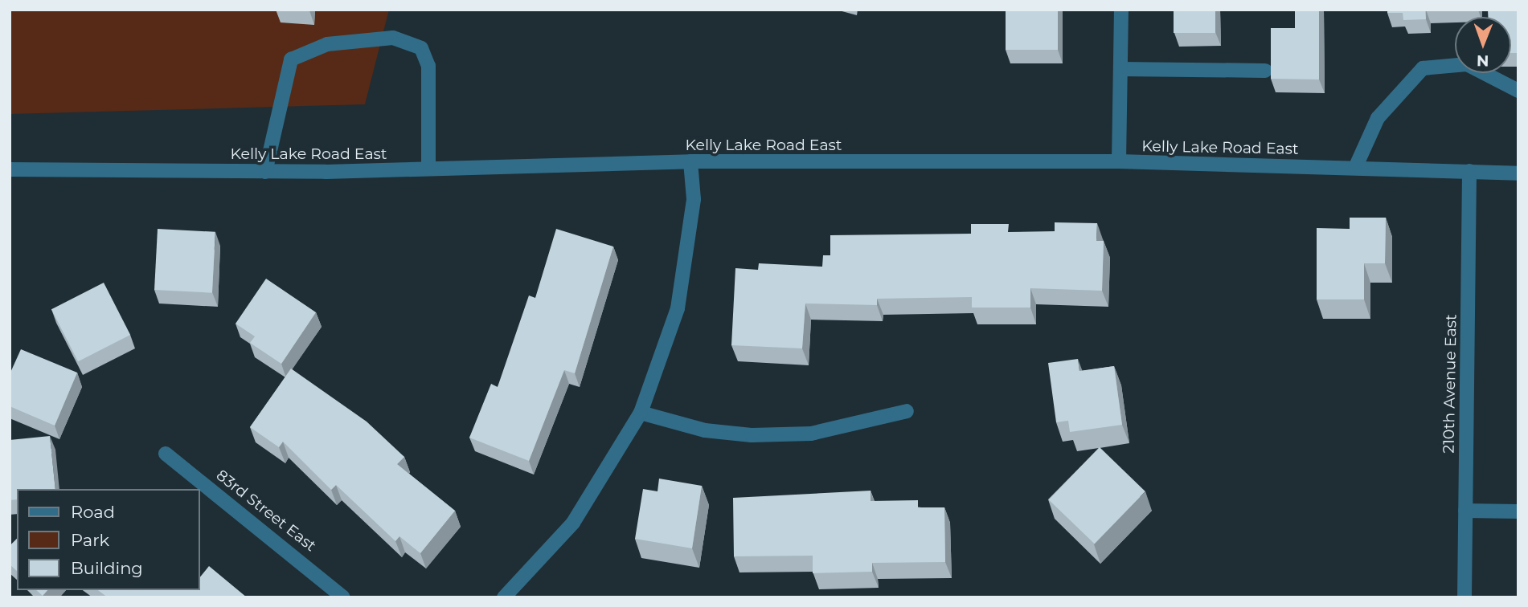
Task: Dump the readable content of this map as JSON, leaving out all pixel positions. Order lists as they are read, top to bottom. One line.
{"streets":{"street":["Kelly Lake Road East","210th Avenue East","83rd Street East"]},"crossings":[["Kelly Lake Road East","210th Avenue East"]],"legend":["Road","Park","Building"],"north":"bottom"}
